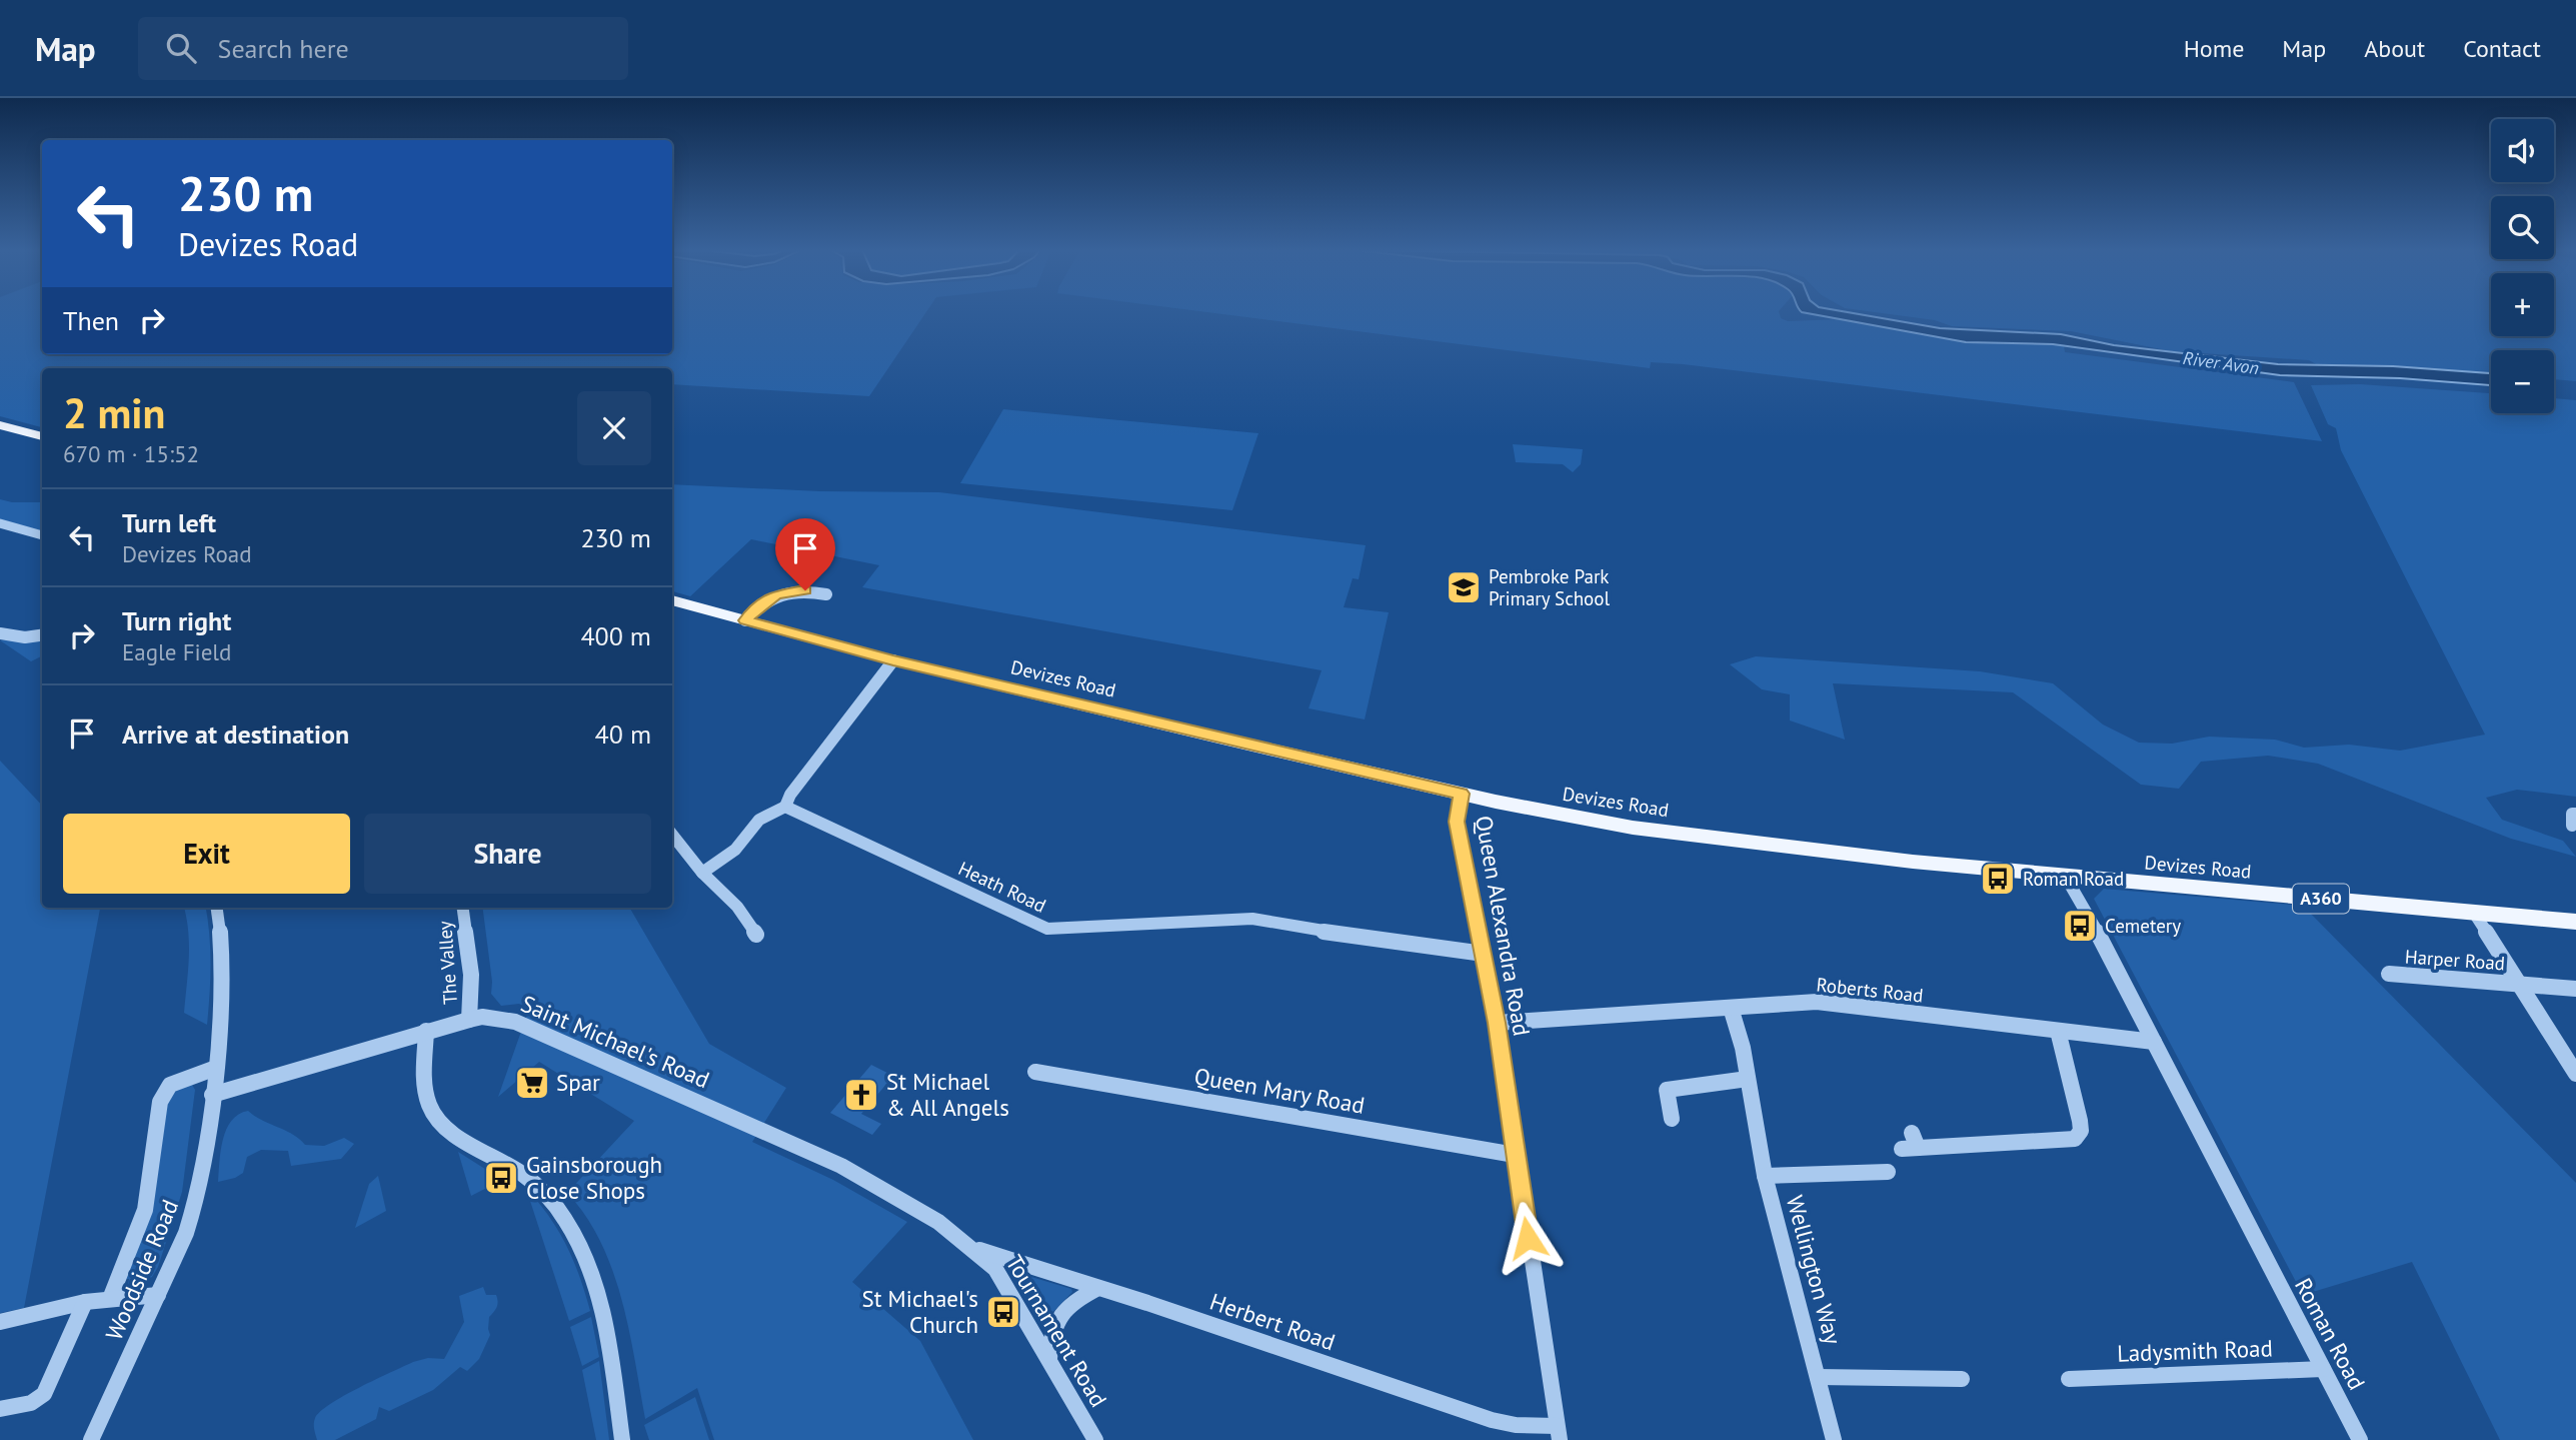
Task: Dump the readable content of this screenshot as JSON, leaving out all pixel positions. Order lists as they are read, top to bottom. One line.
{"streets":{"main road":["Devizes Road","A360"],"street":["Heath Road","Queen Alexandra Road","Harper Road","The Valley","Roberts Road","Saint Michael's Road","Queen Mary Road","Woodside Road","Wellington Way","Herbert Road","Tournament Road","Roman Road","Ladysmith Road"]},"crossings":[["Devizes Road","Queen Alexandra Road"],["Devizes Road","Harper Road"],["Devizes Road","Roman Road"],["Heath Road","Queen Alexandra Road"],["Queen Alexandra Road","Roberts Road"],["Queen Alexandra Road","Queen Mary Road"],["Queen Alexandra Road","Herbert Road"],["The Valley","Saint Michael's Road"],["Roberts Road","Wellington Way"],["Roberts Road","Roman Road"],["Saint Michael's Road","Woodside Road"],["Saint Michael's Road","Herbert Road"],["Saint Michael's Road","Tournament Road"],["Herbert Road","Tournament Road"],["Roman Road","Ladysmith Road"]],"water":["River Avon"],"places":{"school or university":["Pembroke Park Primary School"],"bus stop":["Roman Road","Cemetery","Gainsborough Close Shops","St Michael's Church"],"supermarket":["Spar"],"church":["St Michael & All Angels"]},"page":{"header":"Map","search":"Search here","nav":["Home","Map","About","Contact"],"map_buttons":["+","−"],"turn":["230 m","Devizes Road"],"then":"Then","heading":["2 min","670 m · 15:52"],"list":[{"name":"Turn left","note":"Devizes Road","value":"230 m"},{"name":"Turn right","note":"Eagle Field","value":"400 m"},{"name":"Arrive at destination","value":"40 m"}],"buttons":["Exit","Share"]}}
